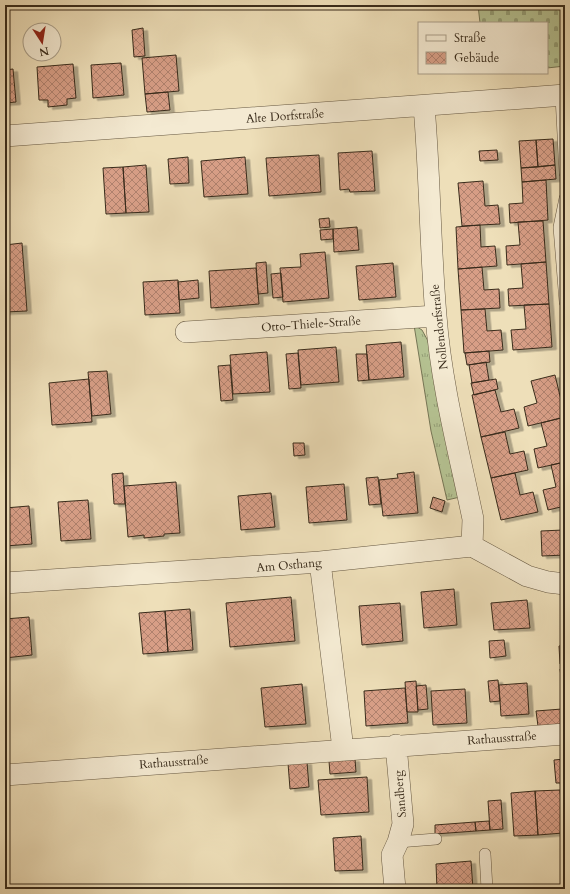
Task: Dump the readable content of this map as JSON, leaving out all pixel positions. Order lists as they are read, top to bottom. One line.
{"streets":{"street":["Alte Dorfstraße","Otto-Thiele-Straße","Nollendorfstraße","Am Osthang","Rathausstraße","Sandberg"]},"crossings":[["Alte Dorfstraße","Nollendorfstraße"],["Otto-Thiele-Straße","Nollendorfstraße"],["Nollendorfstraße","Am Osthang"],["Rathausstraße","Sandberg"]],"legend":["Straße","Gebäude"],"north":"bottom"}
